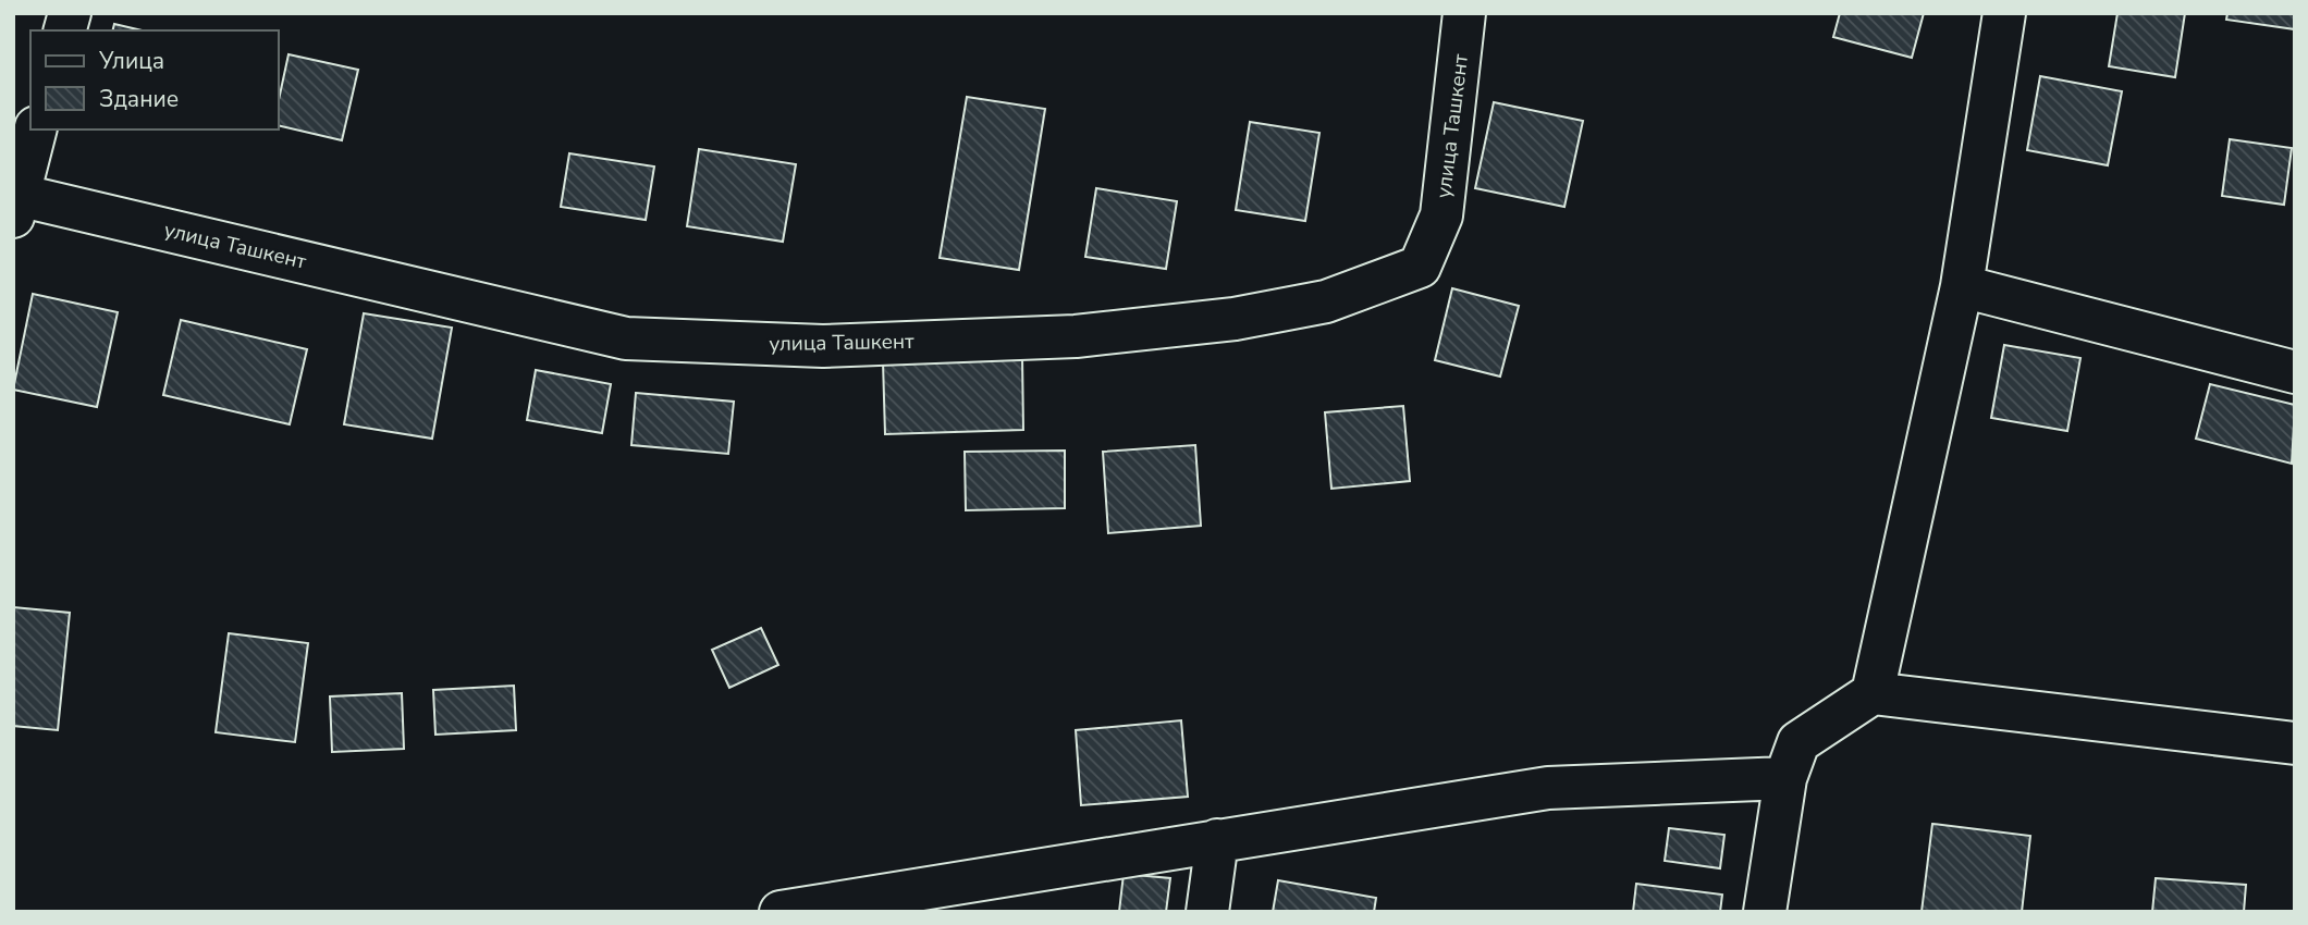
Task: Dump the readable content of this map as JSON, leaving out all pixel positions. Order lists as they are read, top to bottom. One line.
{"streets":{"street":["улица Ташкент"]},"legend":["Улица","Здание"]}
